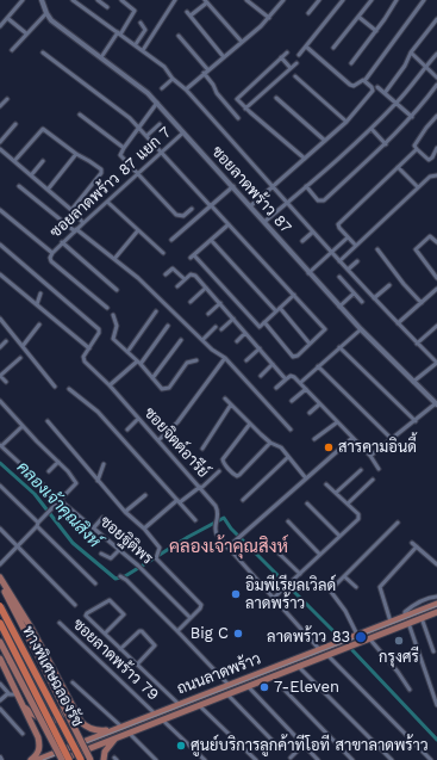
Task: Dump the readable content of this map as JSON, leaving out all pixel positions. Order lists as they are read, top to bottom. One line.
{"streets":{"highway":["ทางพิเศษฉลองรัช"],"main road":["ถนนลาดพร้าว"],"street":["ซอยลาดพร้าว 87 แยก 7","ซอยลาดพร้าว 87","ซอยจิตต์อารีย์","ซอยฐิติพร","ซอยลาดพร้าว 79"]},"crossings":[["ซอยลาดพร้าว 87 แยก 7","ซอยลาดพร้าว 87"],["ซอยจิตต์อารีย์","ซอยฐิติพร"],["ซอยจิตต์อารีย์","ถนนลาดพร้าว"],["ซอยลาดพร้าว 79","ถนนลาดพร้าว"],["ถนนลาดพร้าว","ทางพิเศษฉลองรัช"]],"districts":["คลองเจ้าคุณสิงห์"],"water":["คลองเจ้าคุณสิงห์"],"places":["สารคามอินดี้","อิมพีเรียลเวิลด์ ลาดพร้าว","Big C","ลาดพร้าว 83","กรุงศรี","7-Eleven","ศูนย์บริการลูกค้าทีโอที สาขาลาดพร้าว"]}
